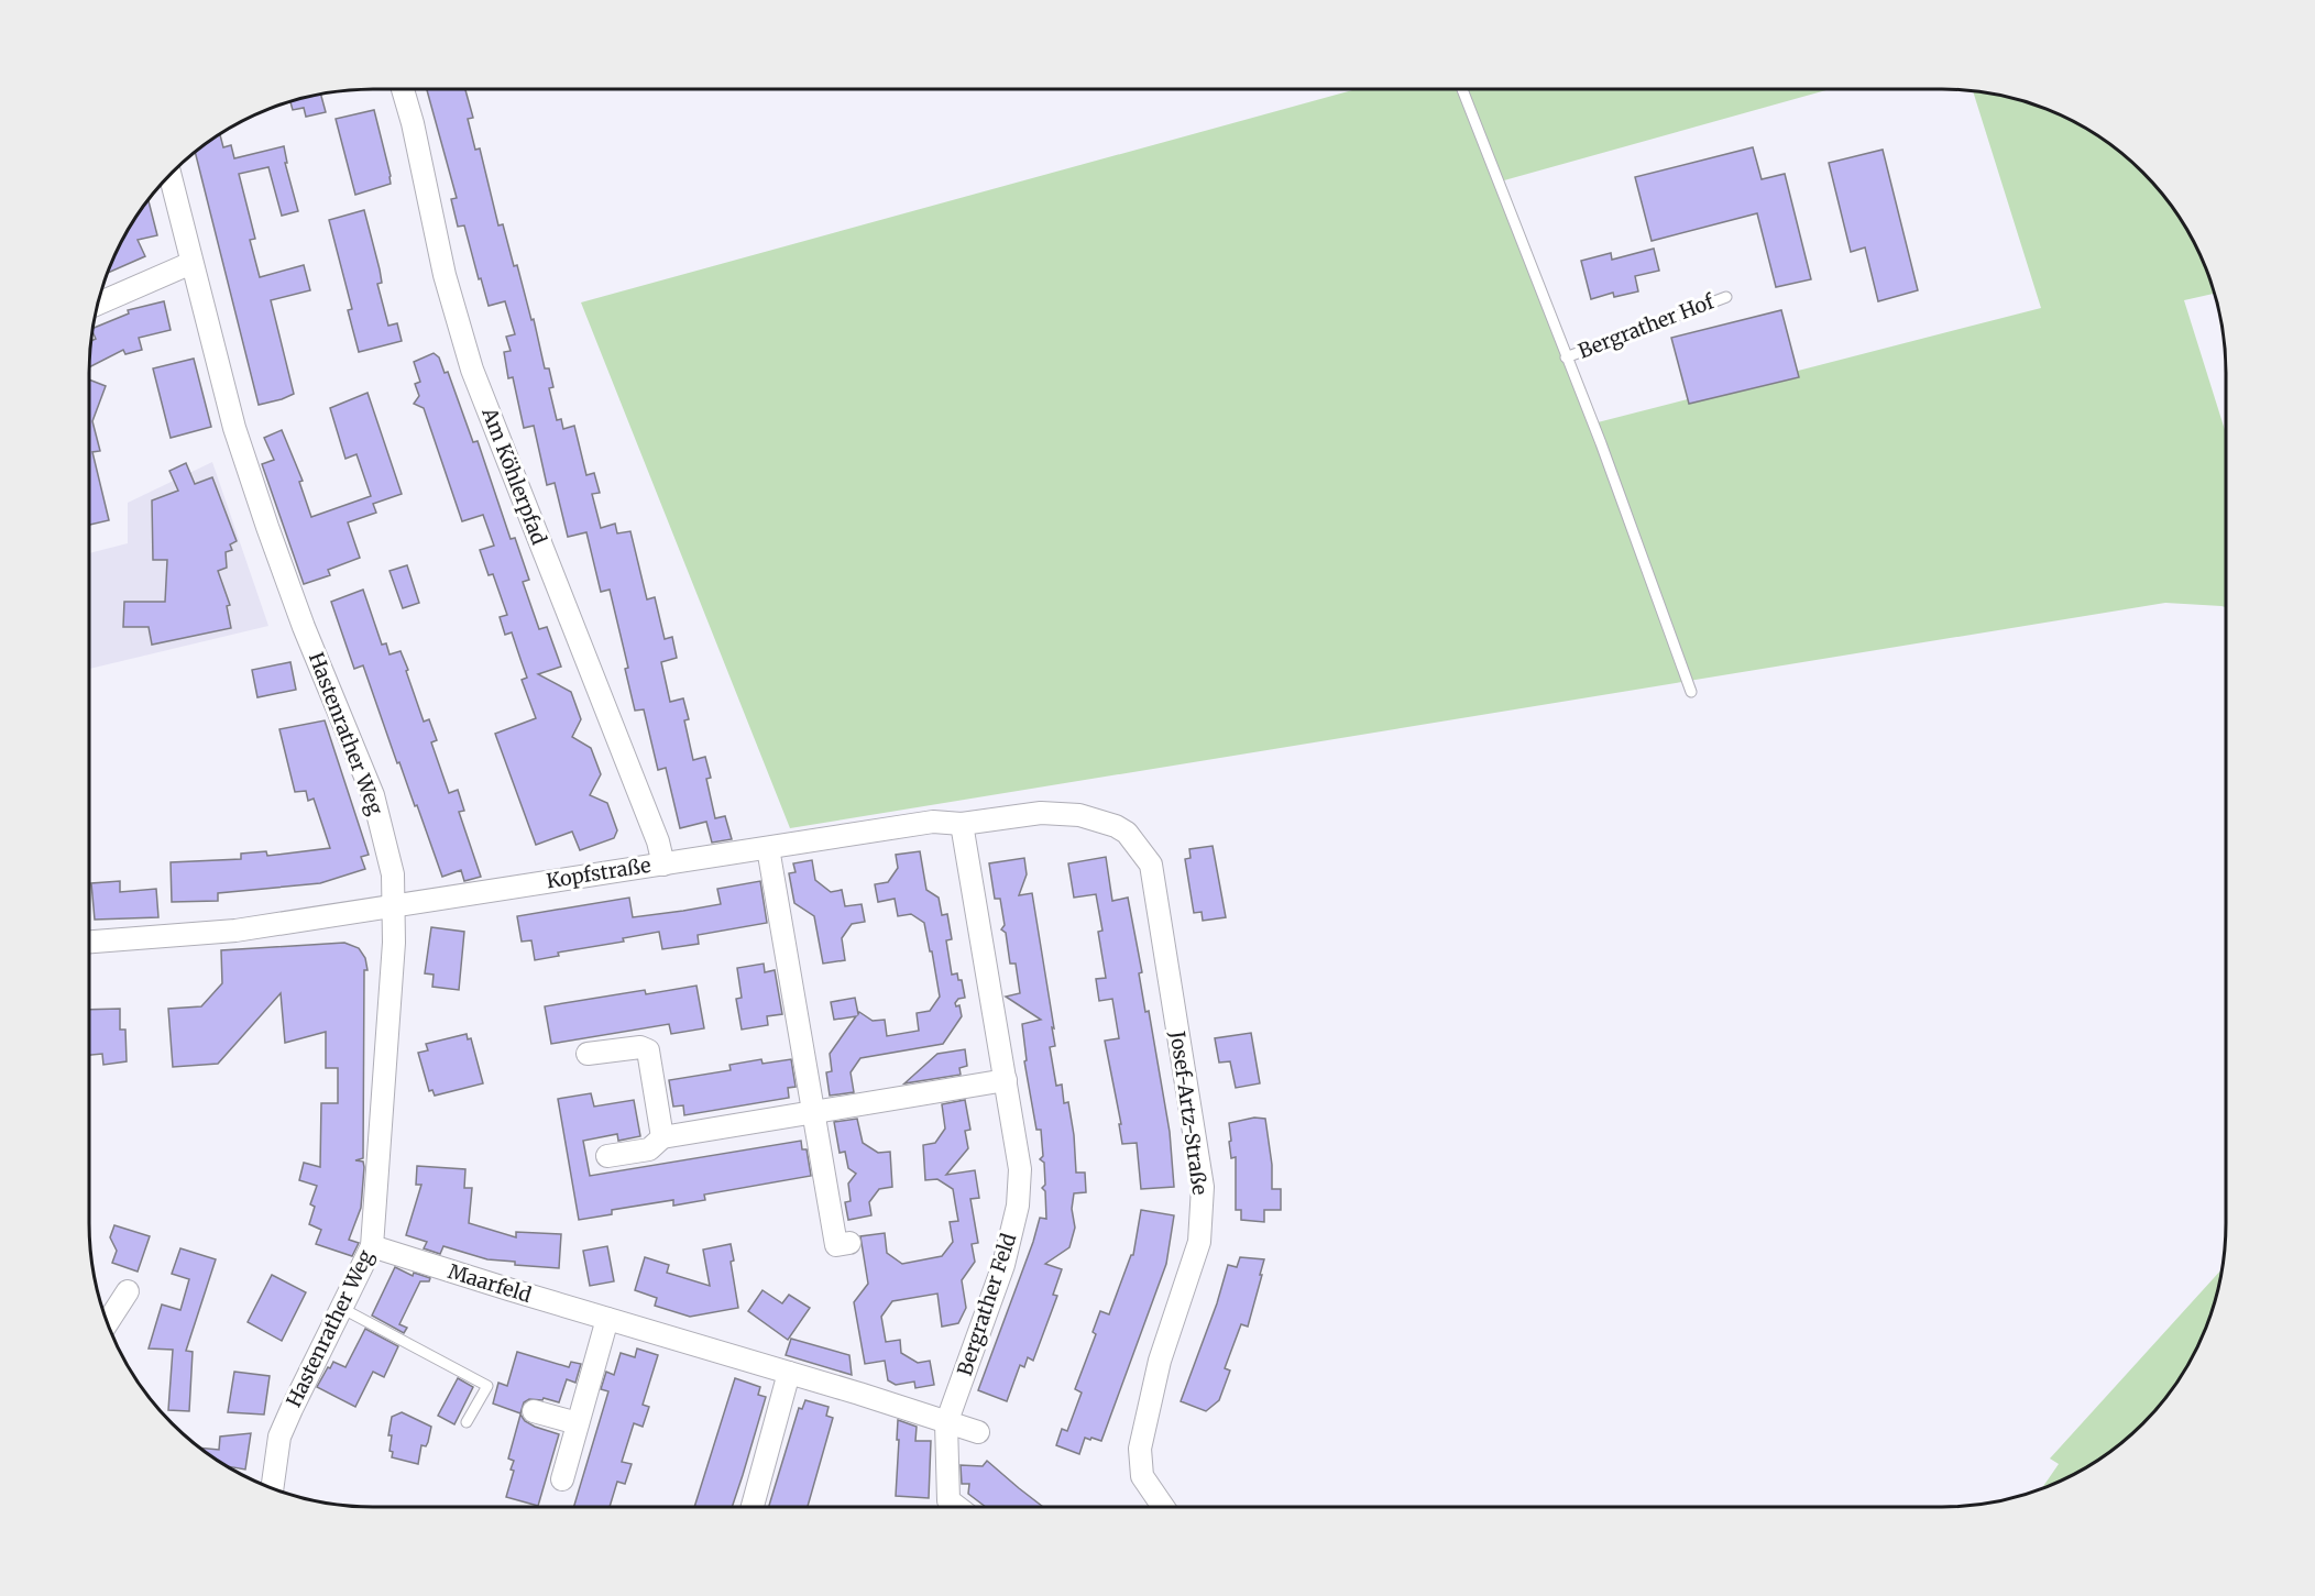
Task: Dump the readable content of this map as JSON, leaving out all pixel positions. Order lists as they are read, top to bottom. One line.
{"streets":{"street":["Am Köhlerpfad","Hastenrather Weg","Kopfstraße","Josef-Artz-Straße","Maarfeld","Bergrather Feld"],"lane":["Bergrather Hof"]},"crossings":[["Am Köhlerpfad","Kopfstraße"],["Hastenrather Weg","Kopfstraße"],["Hastenrather Weg","Maarfeld"],["Kopfstraße","Josef-Artz-Straße"],["Kopfstraße","Bergrather Feld"],["Maarfeld","Bergrather Feld"]]}
